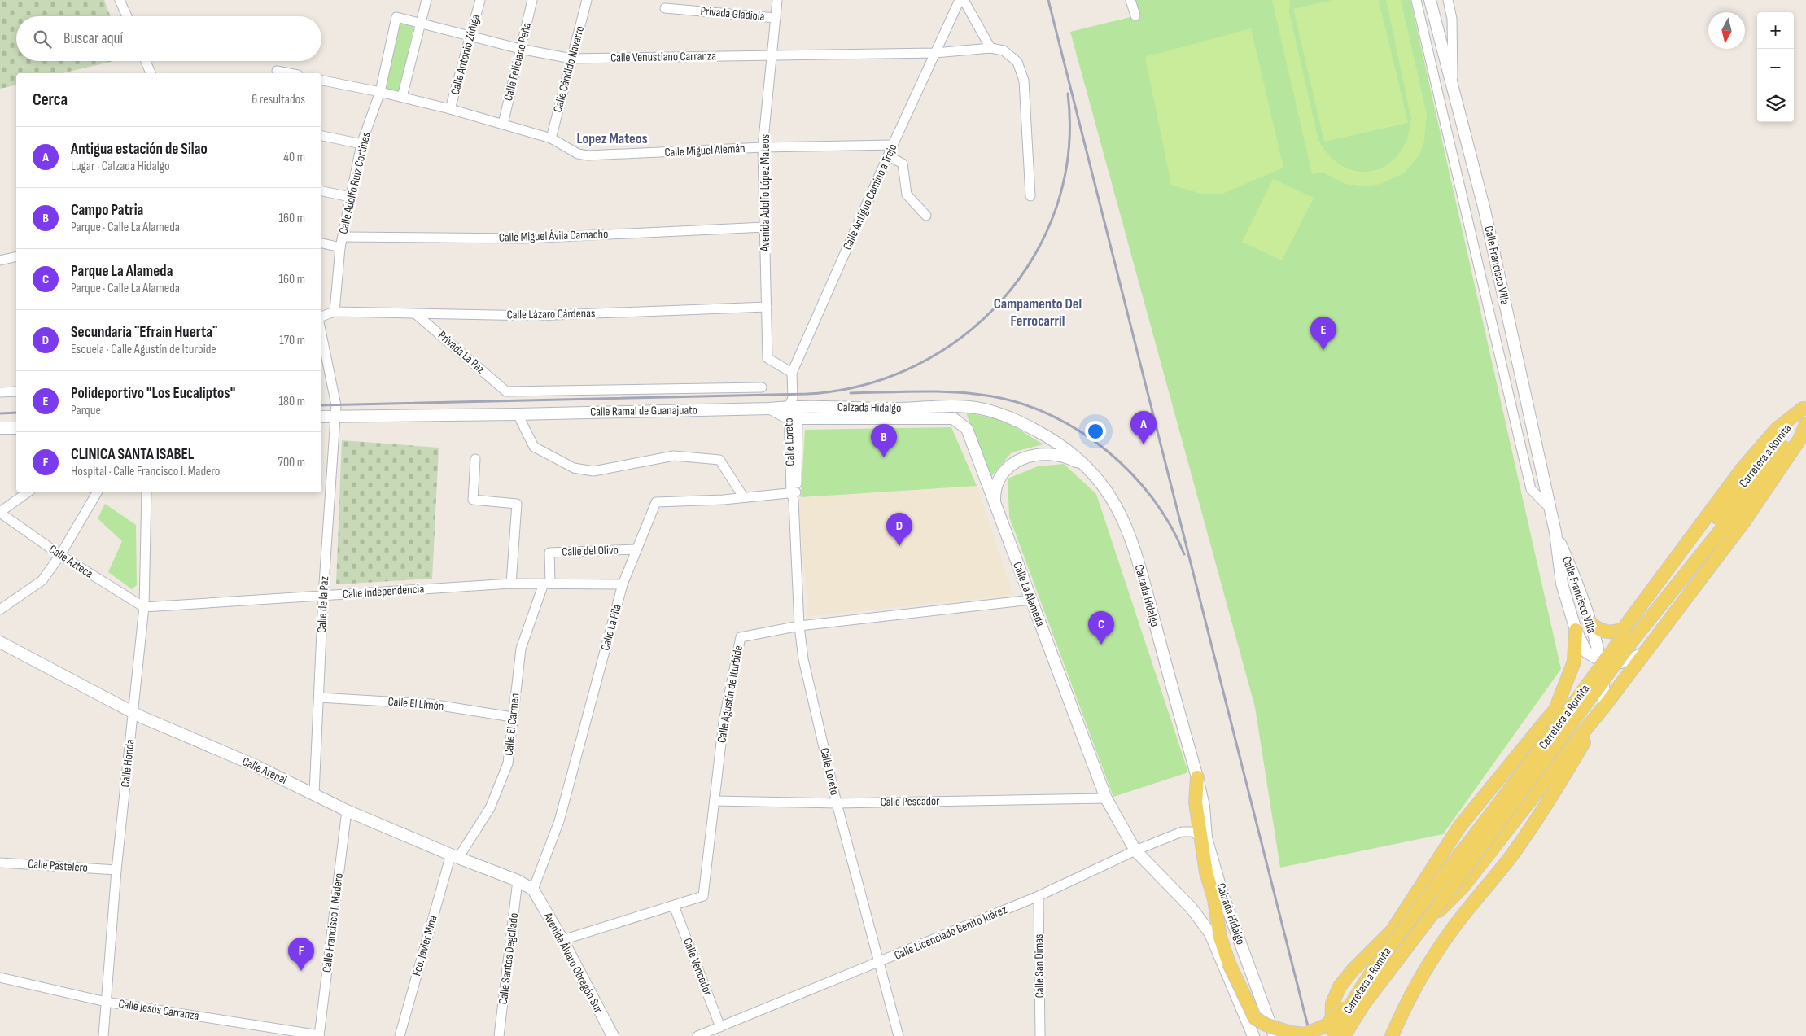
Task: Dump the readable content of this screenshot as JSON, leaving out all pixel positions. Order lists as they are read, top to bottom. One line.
{"streets":{"main road":["Carretera a Romita"],"street":["Privada Gladiola","Calle Antonio Zúñiga","Calle Venustiano Carranza","Calle Feliciano Peña","Calle Cándido Navarro","Calle Miguel Alemán","Calle Adolfo Ruiz Cortines","Avenida Adolfo López Mateos","Calle Antiguo Camino a Trejo","Calle Miguel Ávila Camacho","Calle Francisco Villa","Calle Lázaro Cárdenas","Privada La Paz","Calzada Hidalgo","Calle Ramal de Guanajuato","Calle Loreto","Calle del Olivo","Calle Azteca","Calle Independencia","Calle La Alameda","Calle de la Paz","Calle La Pila","Calle Agustín de Iturbide","Calle El Limón","Calle El Carmen","Calle Honda","Calle Arenal","Calle Pescador","Calle Pastelero","Calle Francisco I. Madero","Calle Licenciado Benito Juárez","Fco. Javier Mina","Calle Santos Degollado","Avenida Álvaro Obregón Sur","Calle San Dimas","Calle Vencedor","Calle Jesús Carranza"]},"crossings":[["Privada Gladiola","Avenida Adolfo López Mateos"],["Calle Antonio Zúñiga","Calle Venustiano Carranza"],["Calle Antonio Zúñiga","Calle Miguel Alemán"],["Calle Venustiano Carranza","Calle Feliciano Peña"],["Calle Venustiano Carranza","Calle Cándido Navarro"],["Calle Venustiano Carranza","Calle Adolfo Ruiz Cortines"],["Calle Venustiano Carranza","Avenida Adolfo López Mateos"],["Calle Venustiano Carranza","Calle Antiguo Camino a Trejo"],["Calle Feliciano Peña","Calle Miguel Alemán"],["Calle Cándido Navarro","Calle Miguel Alemán"],["Calle Miguel Alemán","Calle Adolfo Ruiz Cortines"],["Calle Miguel Alemán","Avenida Adolfo López Mateos"],["Calle Miguel Alemán","Calle Antiguo Camino a Trejo"],["Calle Adolfo Ruiz Cortines","Calle Miguel Ávila Camacho"],["Calle Adolfo Ruiz Cortines","Calle Lázaro Cárdenas"],["Avenida Adolfo López Mateos","Calle Antiguo Camino a Trejo"],["Avenida Adolfo López Mateos","Calle Miguel Ávila Camacho"],["Avenida Adolfo López Mateos","Calle Lázaro Cárdenas"],["Calle Antiguo Camino a Trejo","Calzada Hidalgo"],["Calle Antiguo Camino a Trejo","Calle Ramal de Guanajuato"],["Calle Antiguo Camino a Trejo","Calle Loreto"],["Calle Lázaro Cárdenas","Privada La Paz"],["Calzada Hidalgo","Calle Ramal de Guanajuato"],["Calzada Hidalgo","Calle Loreto"],["Calle Ramal de Guanajuato","Calle Loreto"],["Calle Ramal de Guanajuato","Calle de la Paz"],["Calle Loreto","Calle La Pila"],["Calle Loreto","Calle Agustín de Iturbide"],["Calle Loreto","Calle Pescador"],["Calle Loreto","Calle Licenciado Benito Juárez"],["Calle del Olivo","Calle Independencia"],["Calle del Olivo","Calle La Pila"],["Calle del Olivo","Calle El Carmen"],["Calle Azteca","Calle Independencia"],["Calle Azteca","Calle Honda"],["Calle Independencia","Calle de la Paz"],["Calle Independencia","Calle La Pila"],["Calle Independencia","Calle El Carmen"],["Calle Independencia","Calle Honda"],["Calle La Alameda","Calle Agustín de Iturbide"],["Calle La Alameda","Calle Pescador"],["Calle La Alameda","Calle Licenciado Benito Juárez"],["Calle de la Paz","Calle El Limón"],["Calle de la Paz","Calle Arenal"],["Calle La Pila","Calle Arenal"],["Calle La Pila","Avenida Álvaro Obregón Sur"],["Calle Agustín de Iturbide","Calle Pescador"],["Calle Agustín de Iturbide","Avenida Álvaro Obregón Sur"],["Calle Agustín de Iturbide","Calle Vencedor"],["Calle El Limón","Calle El Carmen"],["Calle El Carmen","Calle Arenal"],["Calle El Carmen","Fco. Javier Mina"],["Calle Honda","Calle Arenal"],["Calle Honda","Calle Pastelero"],["Calle Honda","Calle Jesús Carranza"],["Calle Arenal","Calle Francisco I. Madero"],["Calle Arenal","Fco. Javier Mina"],["Calle Arenal","Calle Santos Degollado"],["Calle Arenal","Avenida Álvaro Obregón Sur"],["Calle Francisco I. Madero","Calle Jesús Carranza"],["Calle Licenciado Benito Juárez","Calle San Dimas"],["Calle Licenciado Benito Juárez","Calle Vencedor"]],"districts":["Lopez Mateos","Campamento Del Ferrocarril"],"north":"bottom","page":{"map_buttons":["+","−"],"search":"Buscar aquí","heading":["Cerca","6 resultados"],"list":[{"mark":"A","name":"Antigua estación de Silao","note":"Lugar · Calzada Hidalgo","value":"40 m"},{"mark":"B","name":"Campo Patria","note":"Parque · Calle La Alameda","value":"160 m"},{"mark":"C","name":"Parque La Alameda","note":"Parque · Calle La Alameda","value":"160 m"},{"mark":"D","name":"Secundaria ¨Efraín Huerta¨","note":"Escuela · Calle Agustín de Iturbide","value":"170 m"},{"mark":"E","name":"Polideportivo \"Los Eucaliptos\"","note":"Parque","value":"180 m"},{"mark":"F","name":"CLINICA SANTA ISABEL","note":"Hospital · Calle Francisco I. Madero","value":"700 m"}],"pins":["E","A","B","D","C","F"]}}
